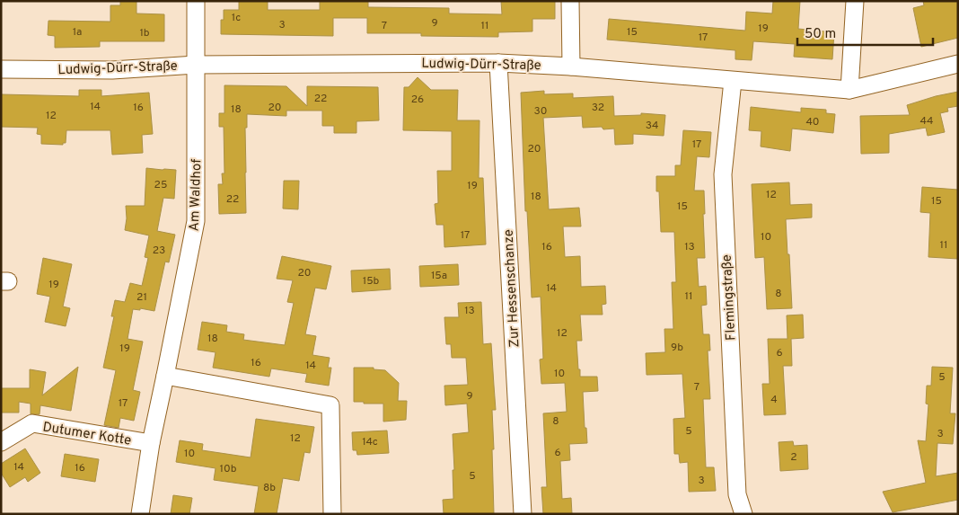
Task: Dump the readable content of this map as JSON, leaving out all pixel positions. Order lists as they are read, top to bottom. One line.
{"streets":{"street":["Ludwig-Dürr-Straße","Am Waldhof","Zur Hessenschanze","Flemingstraße","Dutumer Kotte"]},"crossings":[["Ludwig-Dürr-Straße","Am Waldhof"],["Ludwig-Dürr-Straße","Zur Hessenschanze"],["Ludwig-Dürr-Straße","Flemingstraße"],["Am Waldhof","Dutumer Kotte"]],"house_numbers":["1c","9","3","7","11","19","1a","15","1b","17","22","26","14","16","20","32","18","30","12","44","40","34","17","20","25","19","12","18","22","15","15","17","10","11","16","13","23","20","15a","15b","19","14","8","11","21","13","12","18","9b","19","6","16","14","10","5","7","9","4","17","8","5","3","12","14c","6","10","2","14","16","10b","5","3","8b"],"scale_bar":"50 m"}
